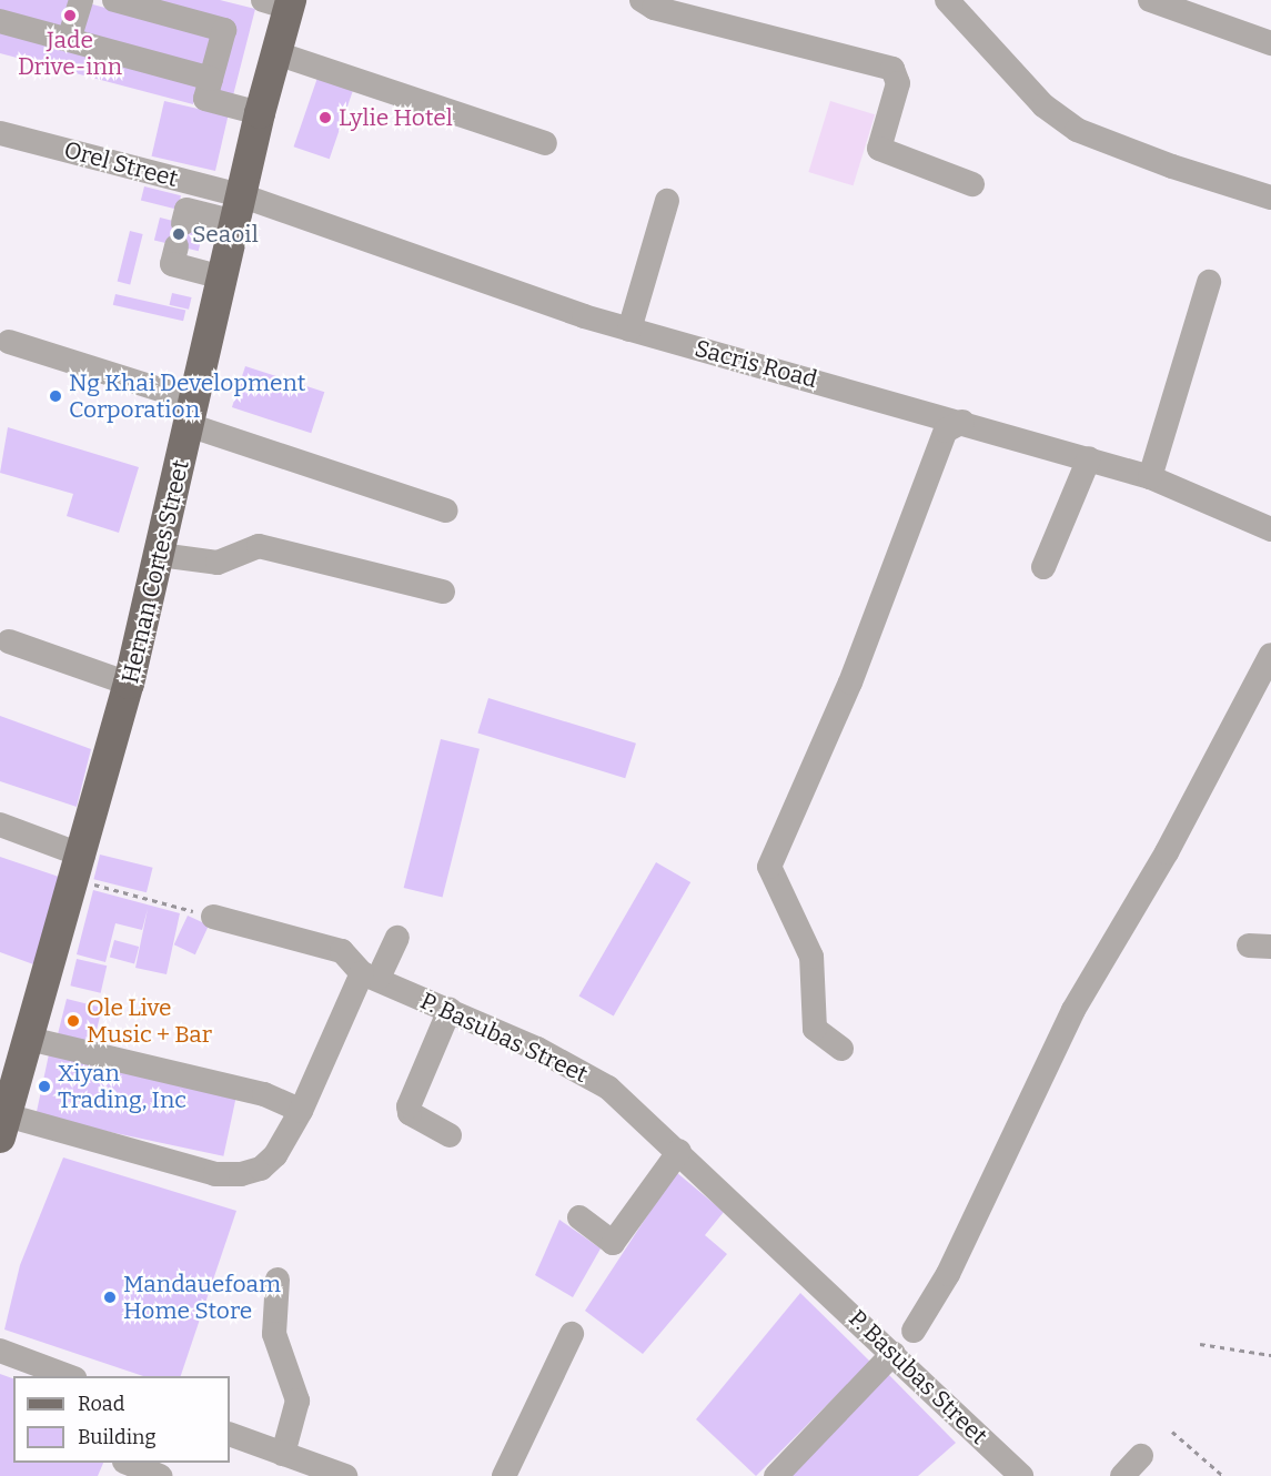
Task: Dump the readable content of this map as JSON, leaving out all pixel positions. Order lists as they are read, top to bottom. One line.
{"streets":{"main road":["Hernan Cortes Street"],"street":["Orel Street","Sacris Road","P. Basubas Street"]},"crossings":[["Orel Street","Sacris Road"],["Orel Street","Hernan Cortes Street"],["Sacris Road","Hernan Cortes Street"]],"places":["Jade Drive-inn","Lylie Hotel","Seaoil","Ng Khai Development Corporation","Ole Live Music + Bar","Xiyan Trading, Inc","Mandauefoam Home Store"],"legend":["Road","Building"]}
